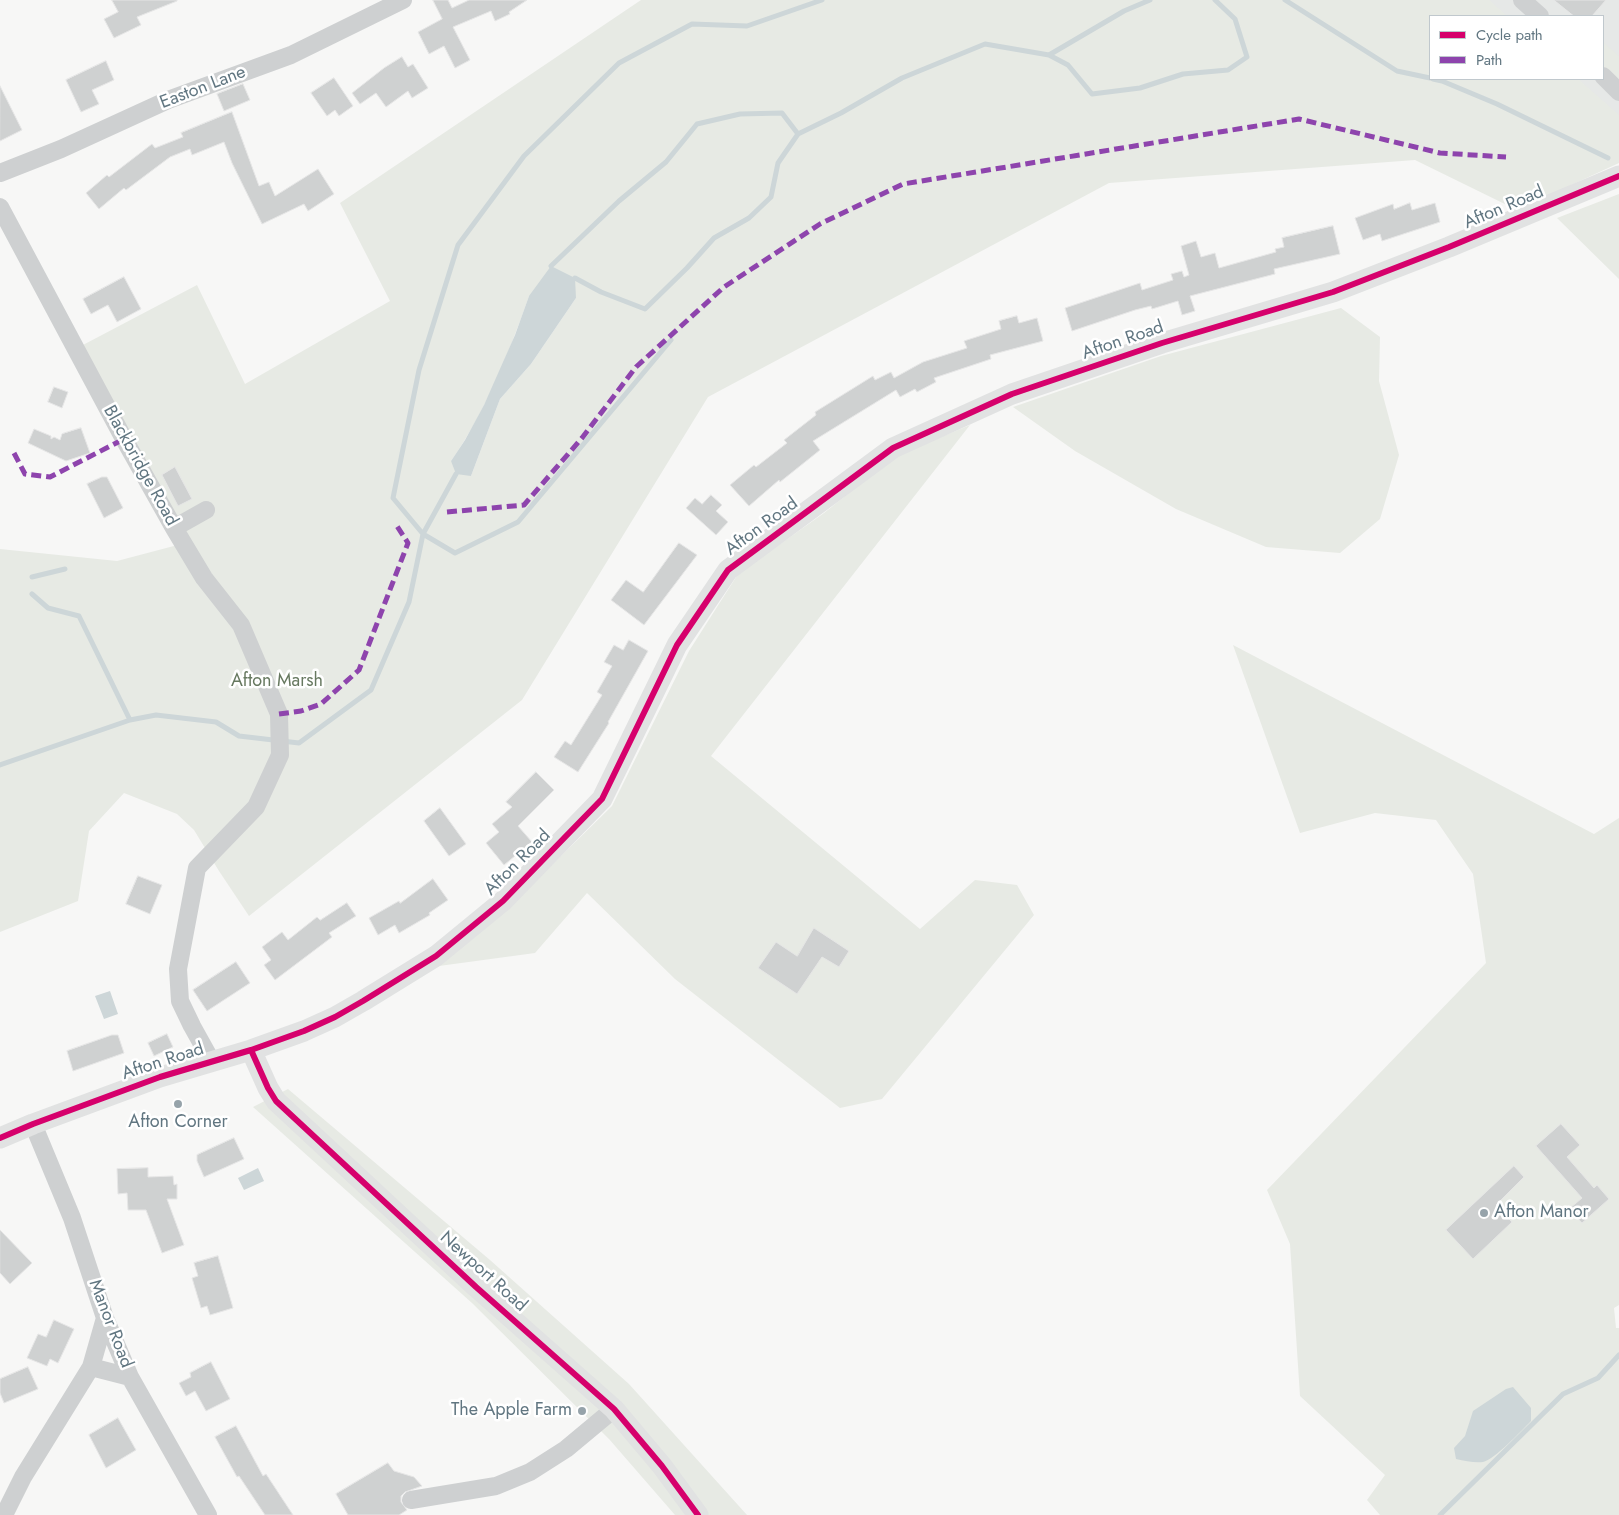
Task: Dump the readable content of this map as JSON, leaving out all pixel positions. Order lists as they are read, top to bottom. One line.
{"streets":{"main road":["Afton Road","Newport Road"],"street":["Easton Lane","Blackbridge Road","Manor Road"]},"crossings":[["Afton Road","Blackbridge Road"],["Afton Road","Newport Road"],["Afton Road","Manor Road"]],"parks":["Afton Marsh"],"places":["Afton Corner","Afton Manor","The Apple Farm"],"legend":["Cycle path","Path"]}
